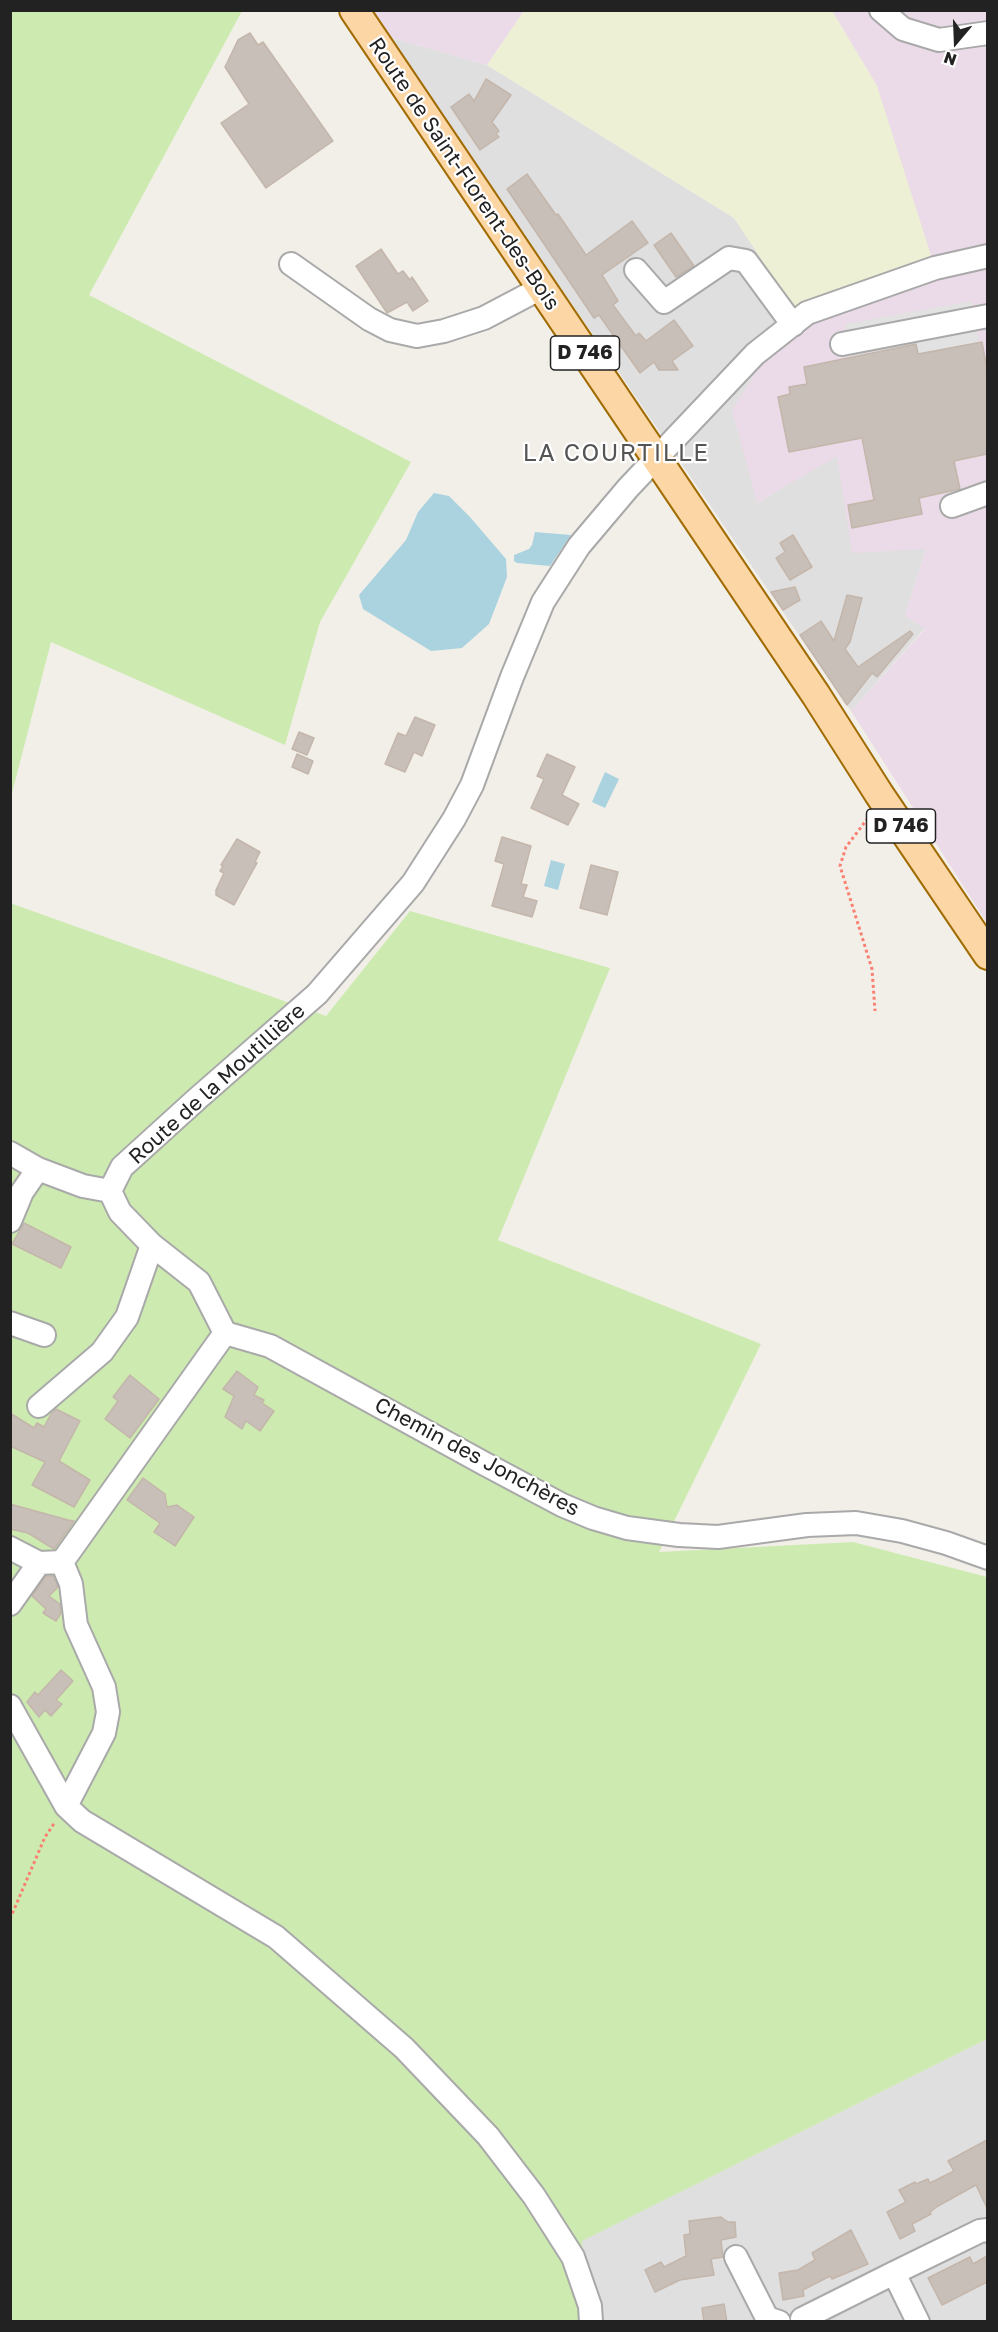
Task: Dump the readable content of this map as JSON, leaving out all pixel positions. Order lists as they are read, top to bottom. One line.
{"streets":{"main road":["Route de Saint-Florent-des-Bois","D 746"],"street":["Route de la Moutillière","Chemin des Jonchères"]},"crossings":[["Route de Saint-Florent-des-Bois","Route de la Moutillière"]],"districts":["LA COURTILLE"],"north":"bottom"}
